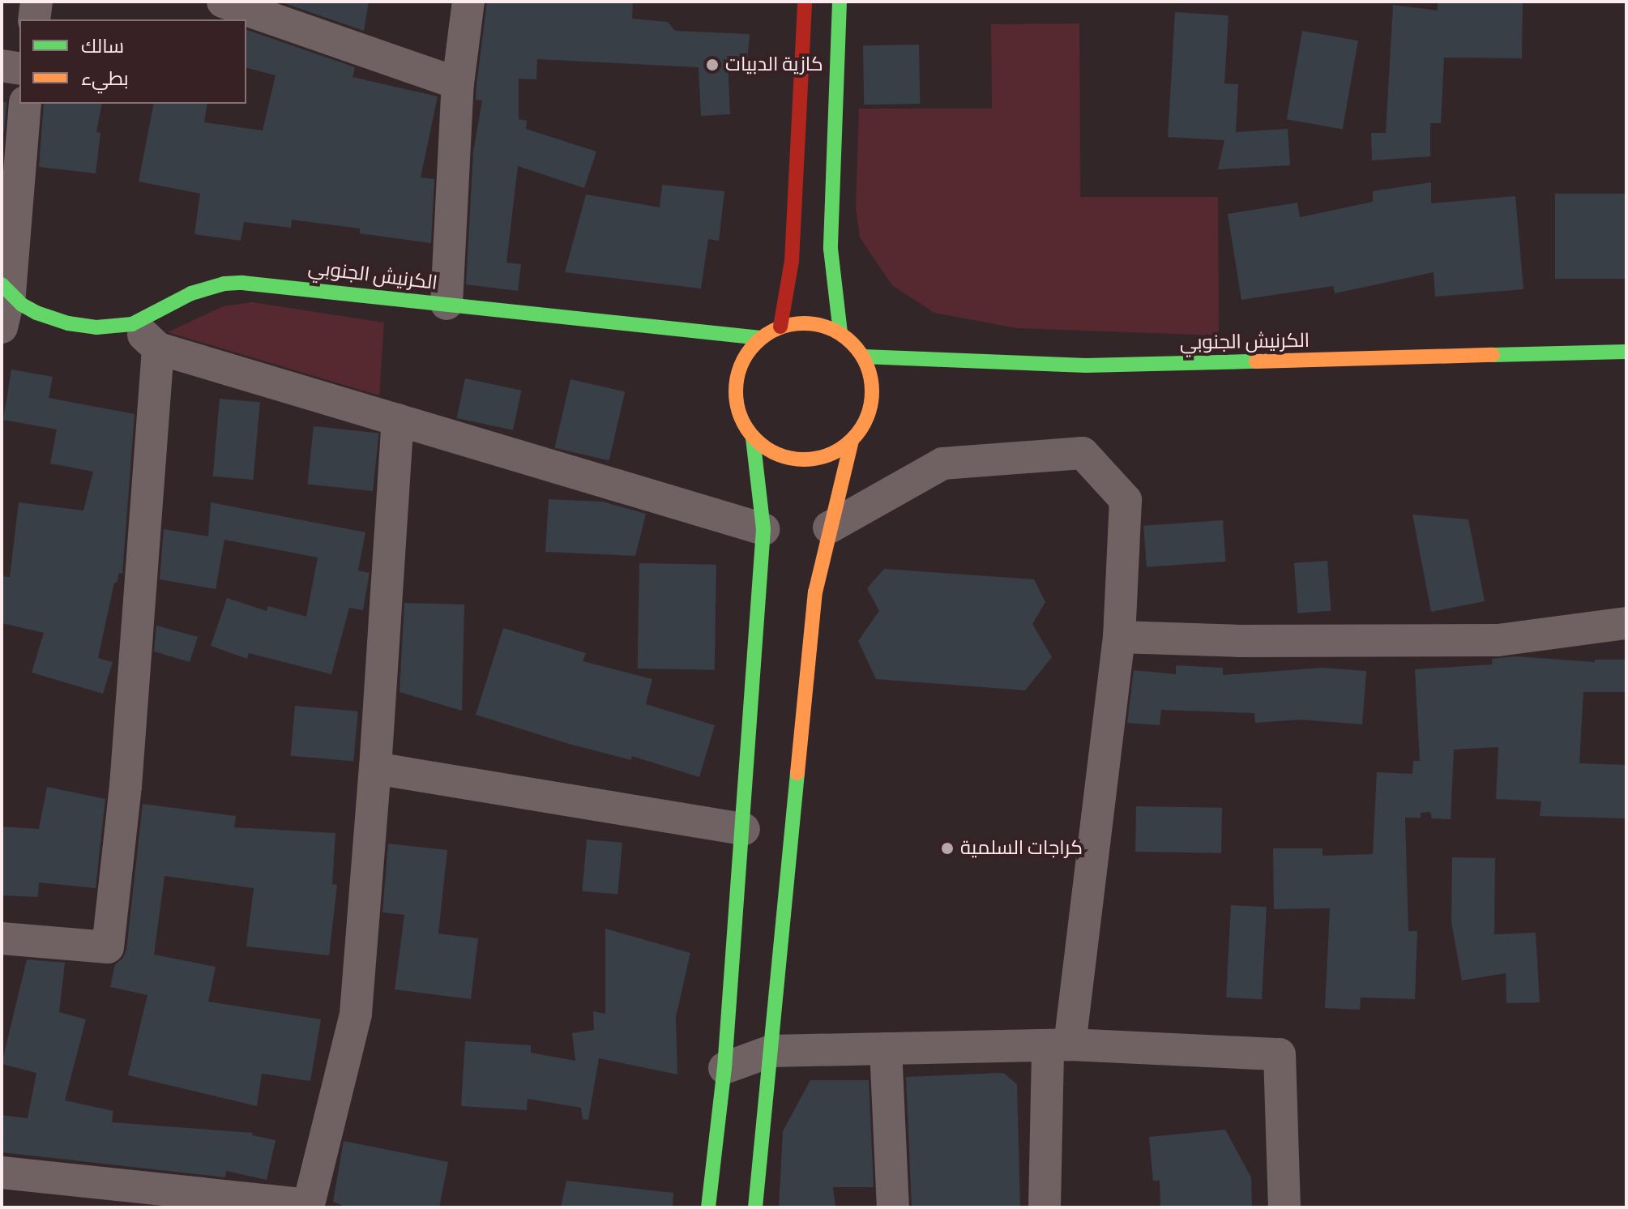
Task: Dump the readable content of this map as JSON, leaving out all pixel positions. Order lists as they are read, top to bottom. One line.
{"streets":{"main road":["الكرنيش الجنوبي"]},"places":["كازية الدبيات","كراجات السلمية"],"legend":["سالك","بطيء"]}
